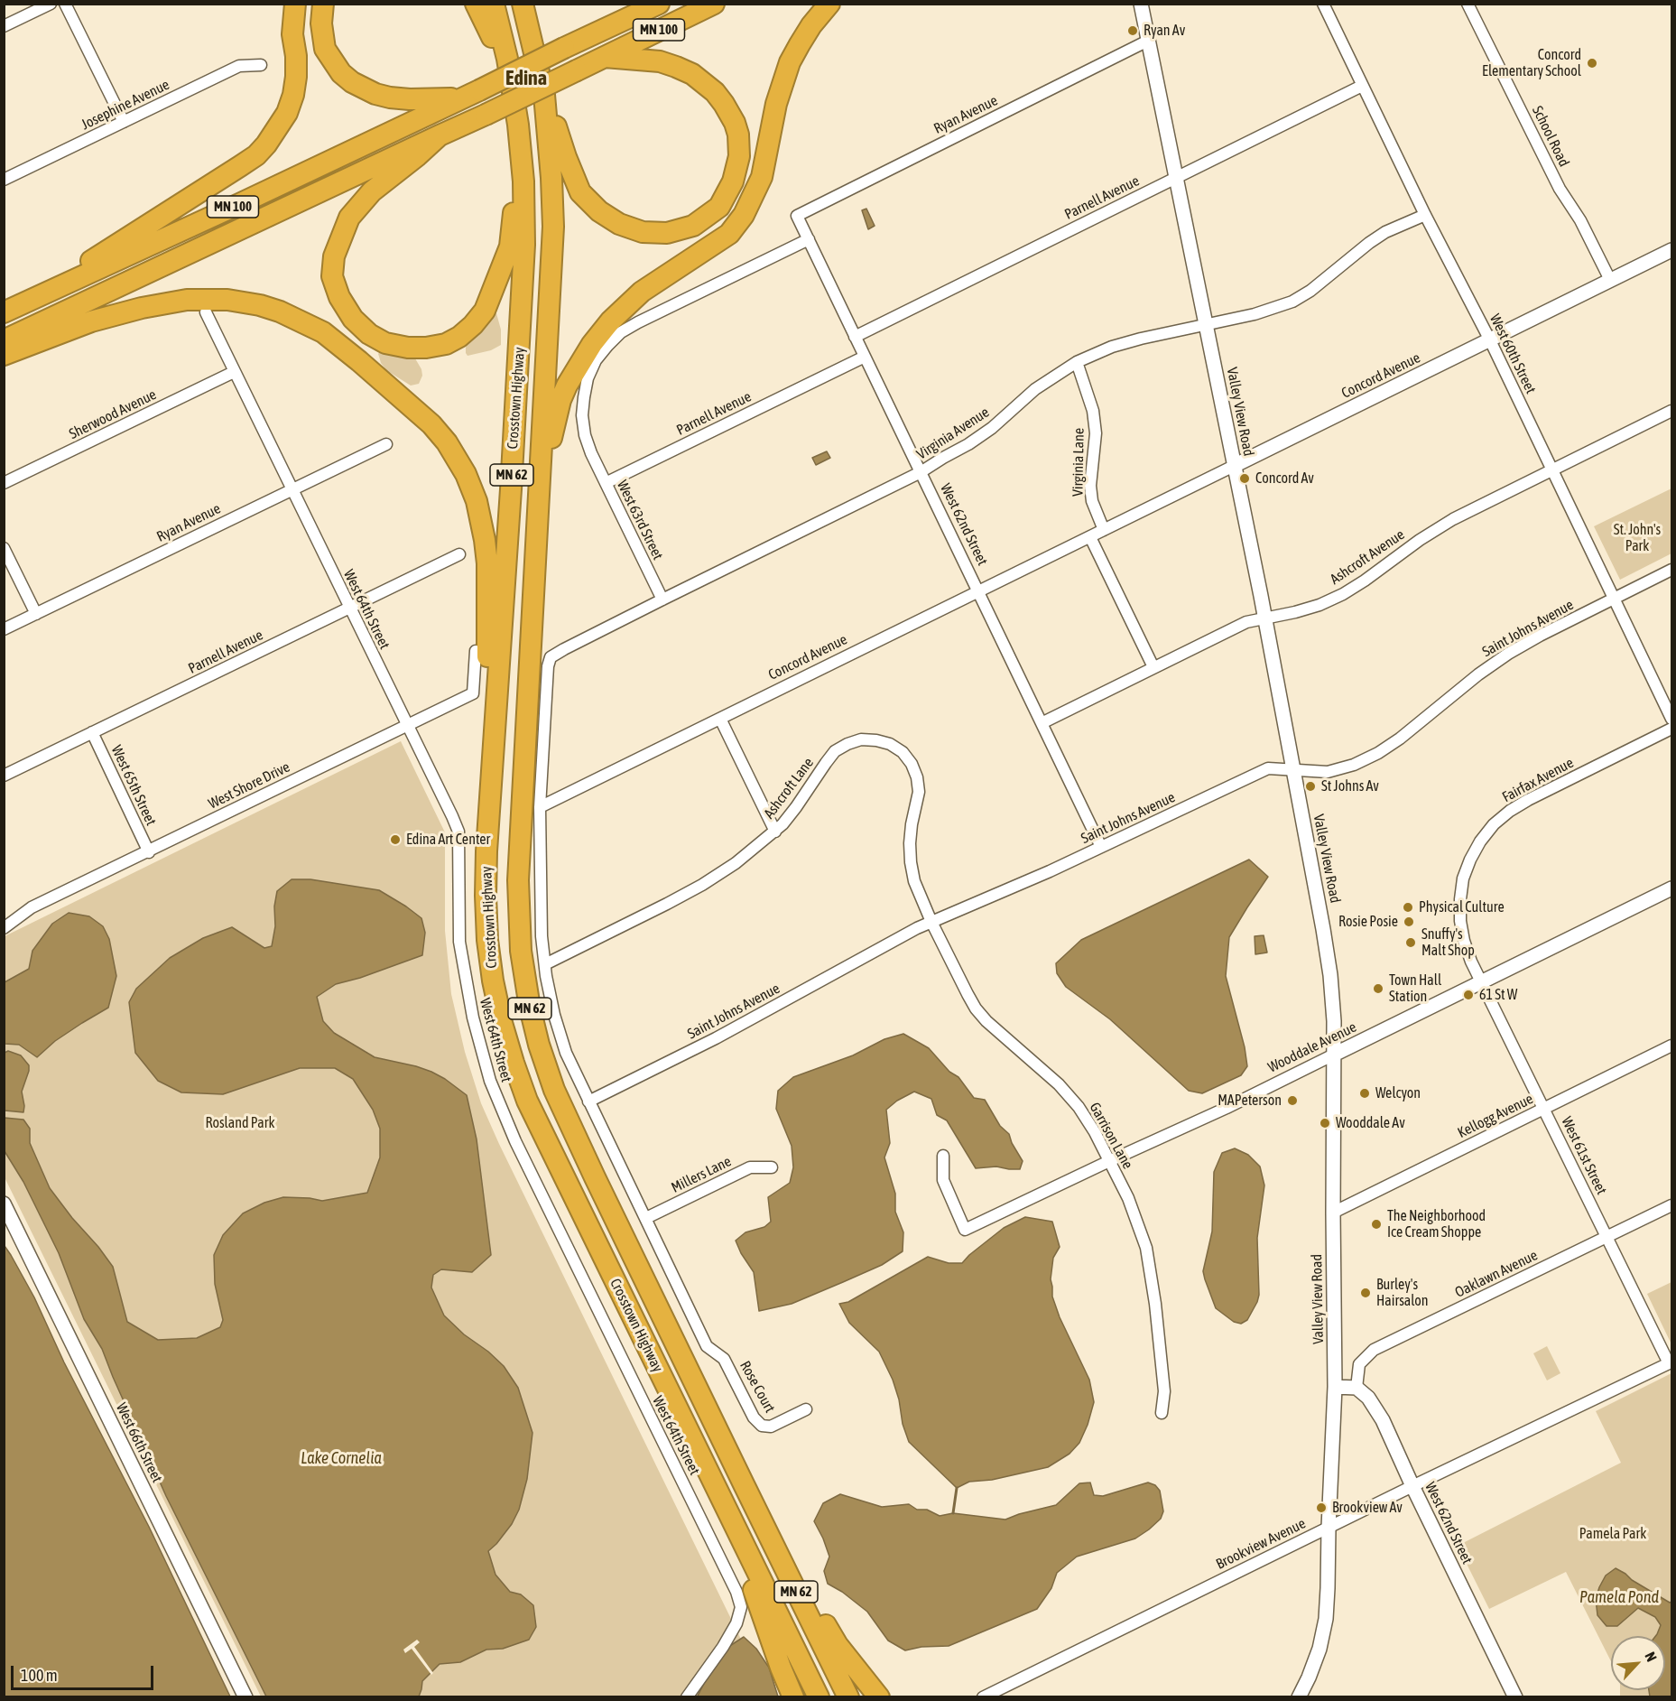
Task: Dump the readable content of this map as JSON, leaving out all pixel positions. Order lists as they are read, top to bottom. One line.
{"streets":{"highway":["MN 100","Crosstown Highway","MN 62"],"street":["Josephine Avenue","Ryan Avenue","School Road","Parnell Avenue","West 60th Street","Concord Avenue","Valley View Road","Sherwood Avenue","Virginia Avenue","Virginia Lane","West 63rd Street","West 62nd Street","Ashcroft Avenue","West 64th Street","Saint Johns Avenue","Fairfax Avenue","West 65th Street","West Shore Drive","Ashcroft Lane","Wooddale Avenue","Kellogg Avenue","Garrison Lane","West 61st Street","Millers Lane","Oaklawn Avenue","Rose Court","West 66th Street","Brookview Avenue"]},"crossings":[["Ryan Avenue","Valley View Road"],["Ryan Avenue","West 62nd Street"],["Ryan Avenue","West 64th Street"],["School Road","Concord Avenue"],["Parnell Avenue","West 60th Street"],["Parnell Avenue","Valley View Road"],["Parnell Avenue","West 63rd Street"],["Parnell Avenue","West 62nd Street"],["Parnell Avenue","West 64th Street"],["Parnell Avenue","West 65th Street"],["West 60th Street","Concord Avenue"],["West 60th Street","Virginia Avenue"],["West 60th Street","Ashcroft Avenue"],["West 60th Street","Saint Johns Avenue"],["Concord Avenue","Valley View Road"],["Concord Avenue","Virginia Avenue"],["Concord Avenue","Virginia Lane"],["Concord Avenue","West 62nd Street"],["Valley View Road","Virginia Avenue"],["Valley View Road","Ashcroft Avenue"],["Valley View Road","Saint Johns Avenue"],["Valley View Road","Wooddale Avenue"],["Valley View Road","Kellogg Avenue"],["Valley View Road","Brookview Avenue"],["Sherwood Avenue","West 64th Street"],["Virginia Avenue","Virginia Lane"],["Virginia Avenue","West 63rd Street"],["Virginia Avenue","West 62nd Street"],["West 63rd Street","West 62nd Street"],["West 62nd Street","Ashcroft Avenue"],["West 62nd Street","Saint Johns Avenue"],["West 62nd Street","Oaklawn Avenue"],["West 62nd Street","Brookview Avenue"],["West 64th Street","West Shore Drive"],["Saint Johns Avenue","Ashcroft Lane"],["Saint Johns Avenue","Garrison Lane"],["Fairfax Avenue","West 61st Street"],["West 65th Street","West Shore Drive"],["Ashcroft Lane","Garrison Lane"],["Wooddale Avenue","Garrison Lane"],["Wooddale Avenue","West 61st Street"],["Kellogg Avenue","West 61st Street"],["West 61st Street","Oaklawn Avenue"],["West 61st Street","Brookview Avenue"],["Millers Lane","Rose Court"]],"districts":["Edina"],"water":["Lake Cornelia","Pamela Pond"],"parks":["St. John's Park","Rosland Park","Pamela Park"],"places":["Ryan Av","Concord Elementary School","Concord Av","St Johns Av","Edina Art Center","Physical Culture","Rosie Posie","Snuffy's Malt Shop","Town Hall Station","61 St W","Welcyon","MAPeterson","Wooddale Av","The Neighborhood Ice Cream Shoppe","Burley's Hairsalon","Brookview Av"],"scale_bar":"100 m","north":"top right"}
